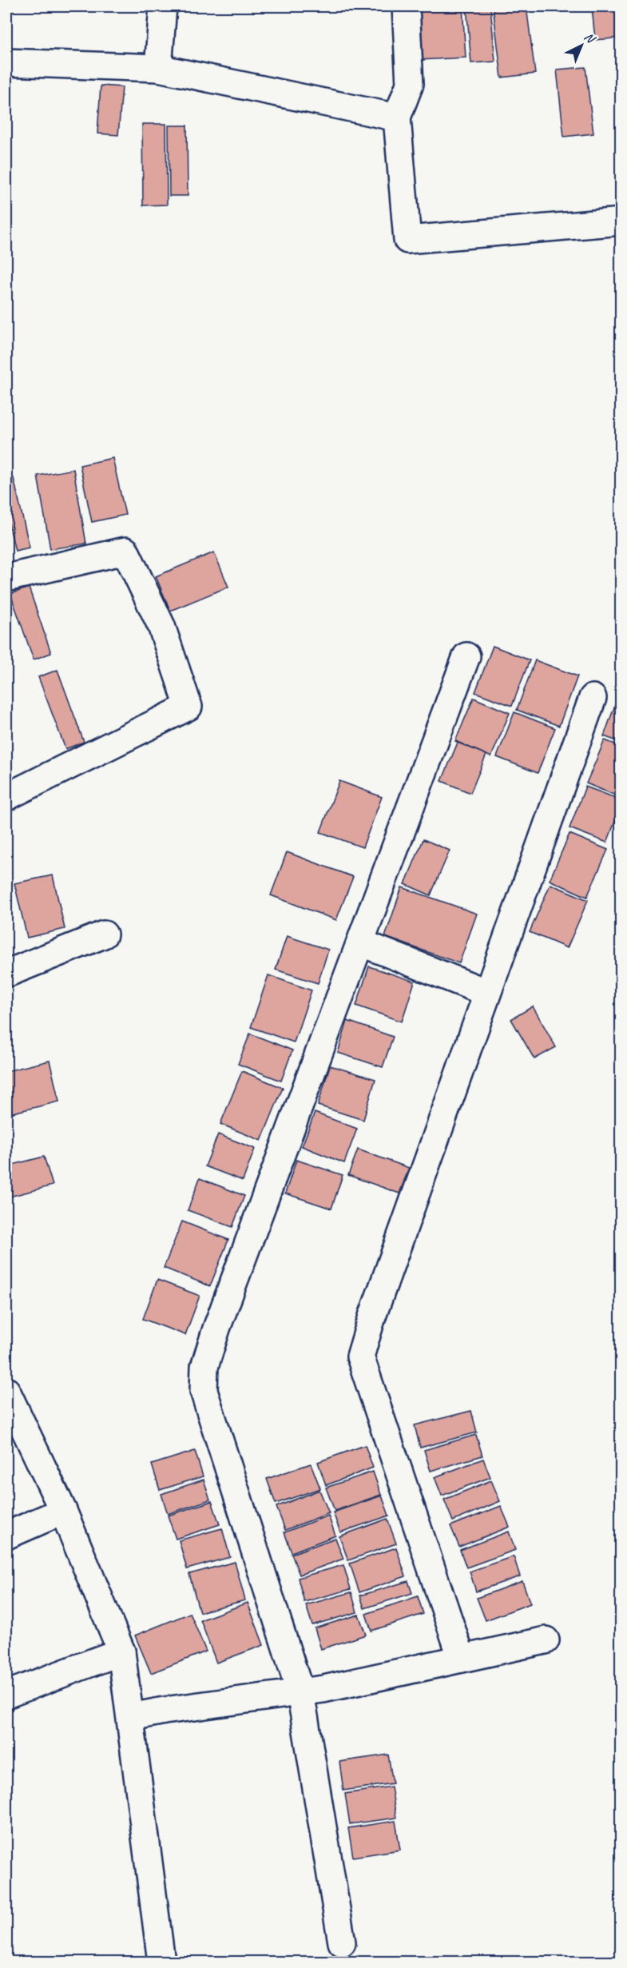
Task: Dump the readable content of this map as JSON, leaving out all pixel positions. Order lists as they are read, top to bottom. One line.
{"north":"top right"}
